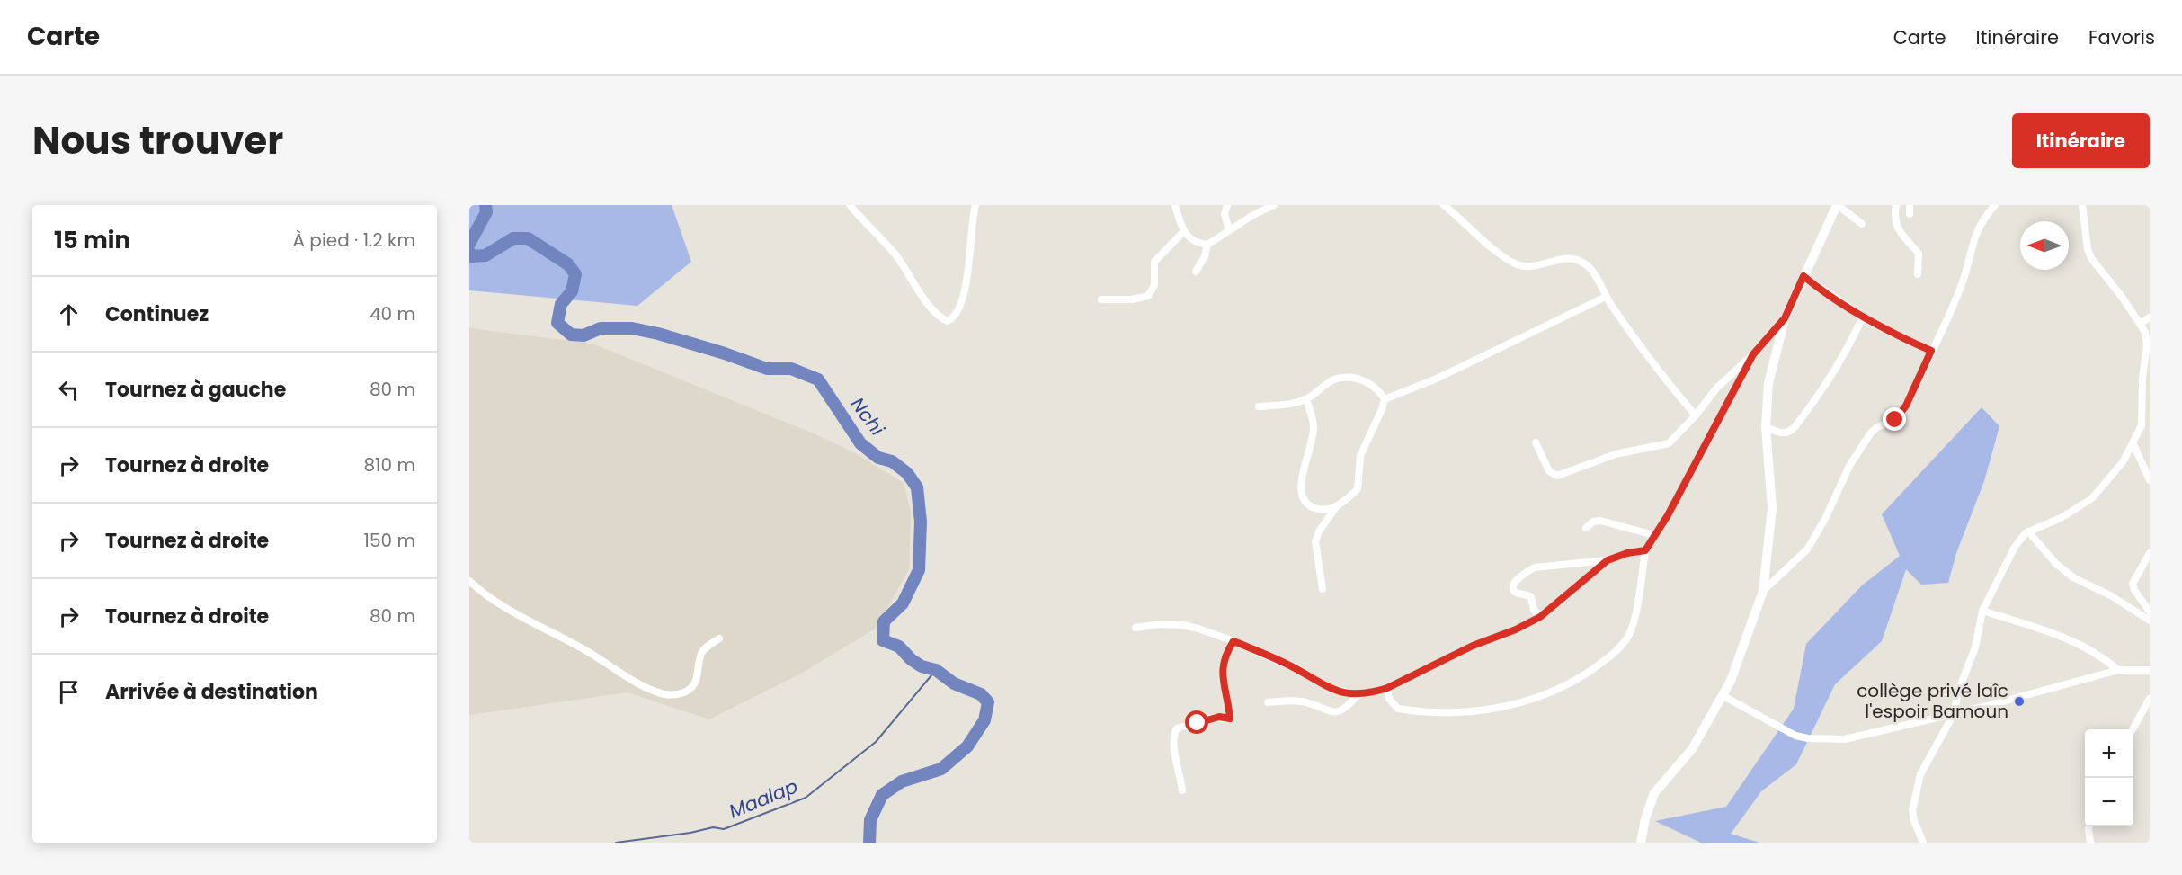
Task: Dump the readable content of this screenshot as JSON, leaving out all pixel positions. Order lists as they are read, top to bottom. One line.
{"water":["Nchi","Maalap"],"places":["collège privé laîc l'espoir Bamoun"],"north":"left","page":{"header":"Carte","nav":["Carte","Itinéraire","Favoris"],"title":"Nous trouver","buttons":"Itinéraire","heading":["15 min","À pied · 1.2 km"],"list":[["Continuez","40 m"],["Tournez à gauche","80 m"],["Tournez à droite","810 m"],["Tournez à droite","150 m"],["Tournez à droite","80 m"],"Arrivée à destination"],"map_buttons":["+","−"]}}
